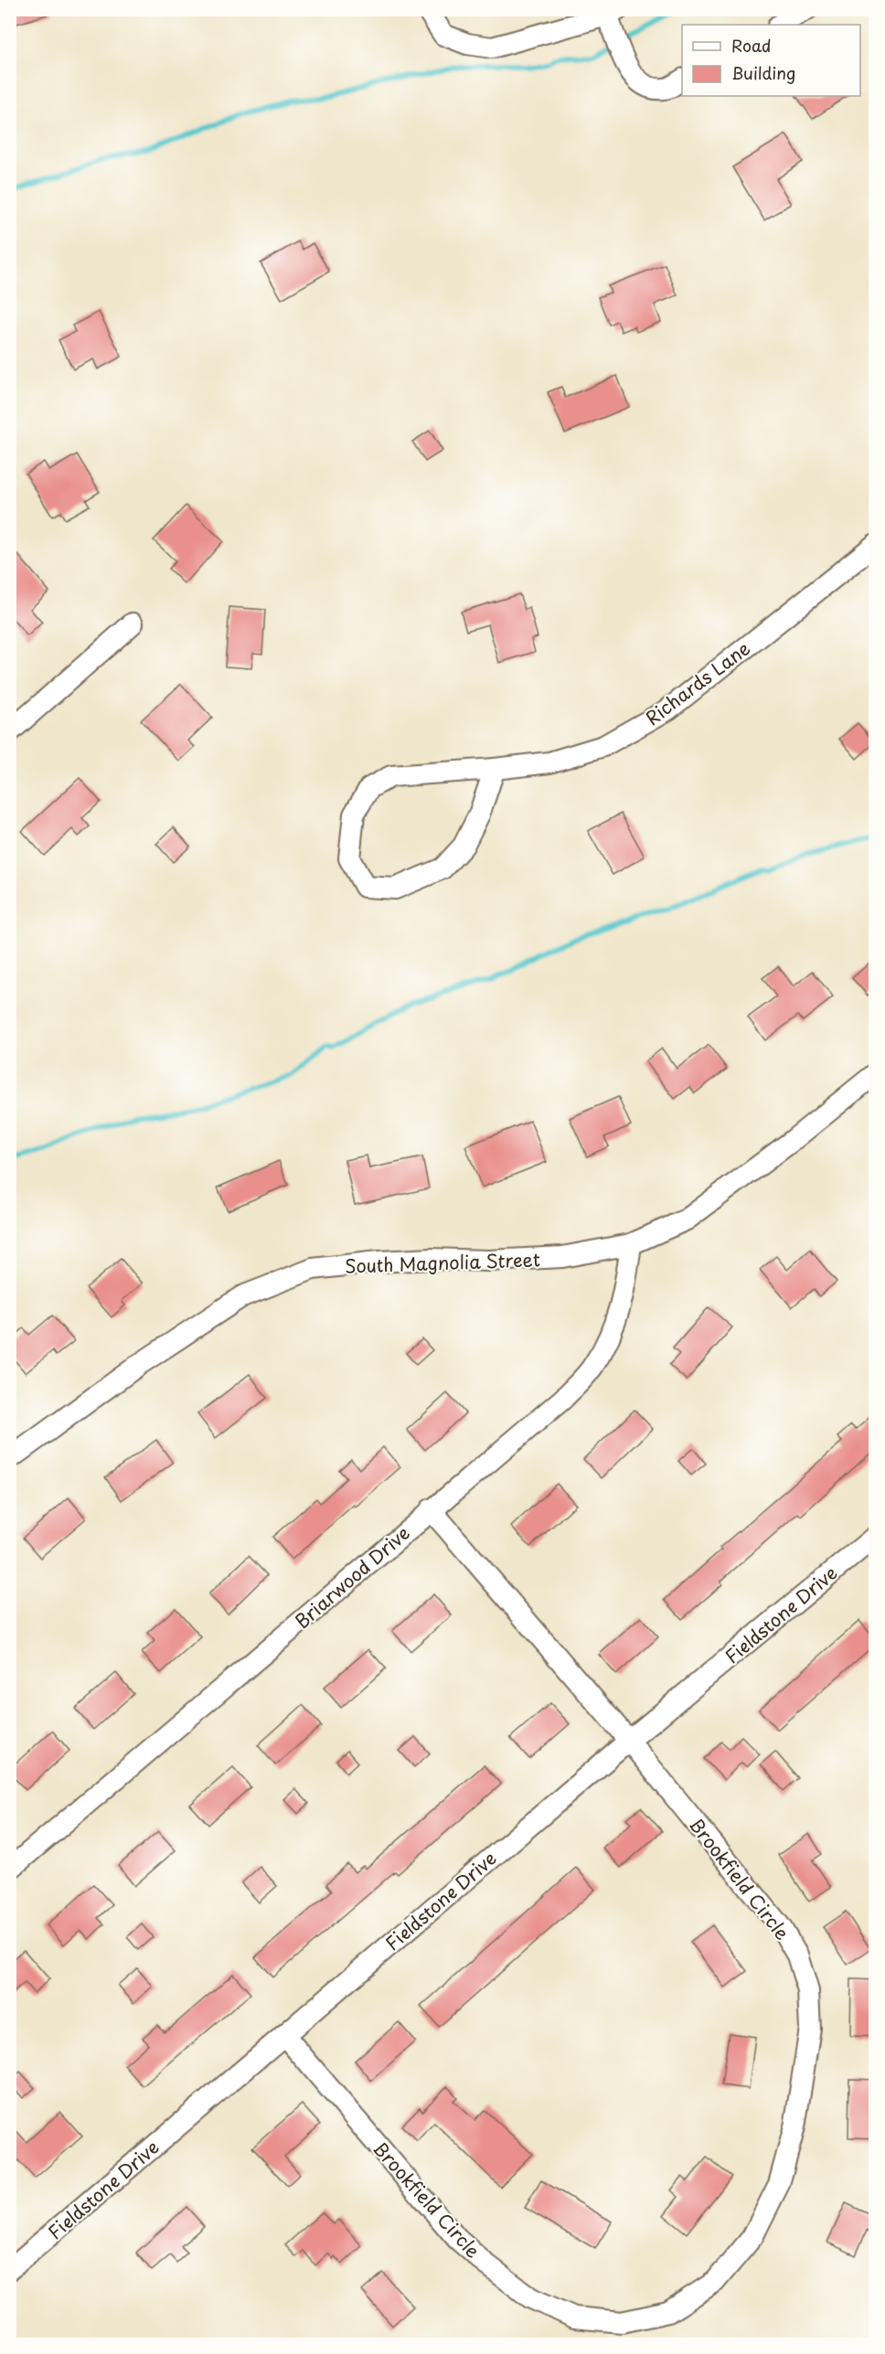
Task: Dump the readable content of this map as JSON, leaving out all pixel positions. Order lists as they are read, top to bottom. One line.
{"streets":{"street":["Richards Lane","South Magnolia Street","Briarwood Drive","Fieldstone Drive","Brookfield Circle"]},"crossings":[["South Magnolia Street","Briarwood Drive"],["Briarwood Drive","Brookfield Circle"],["Fieldstone Drive","Brookfield Circle"]],"legend":["Road","Building"]}
